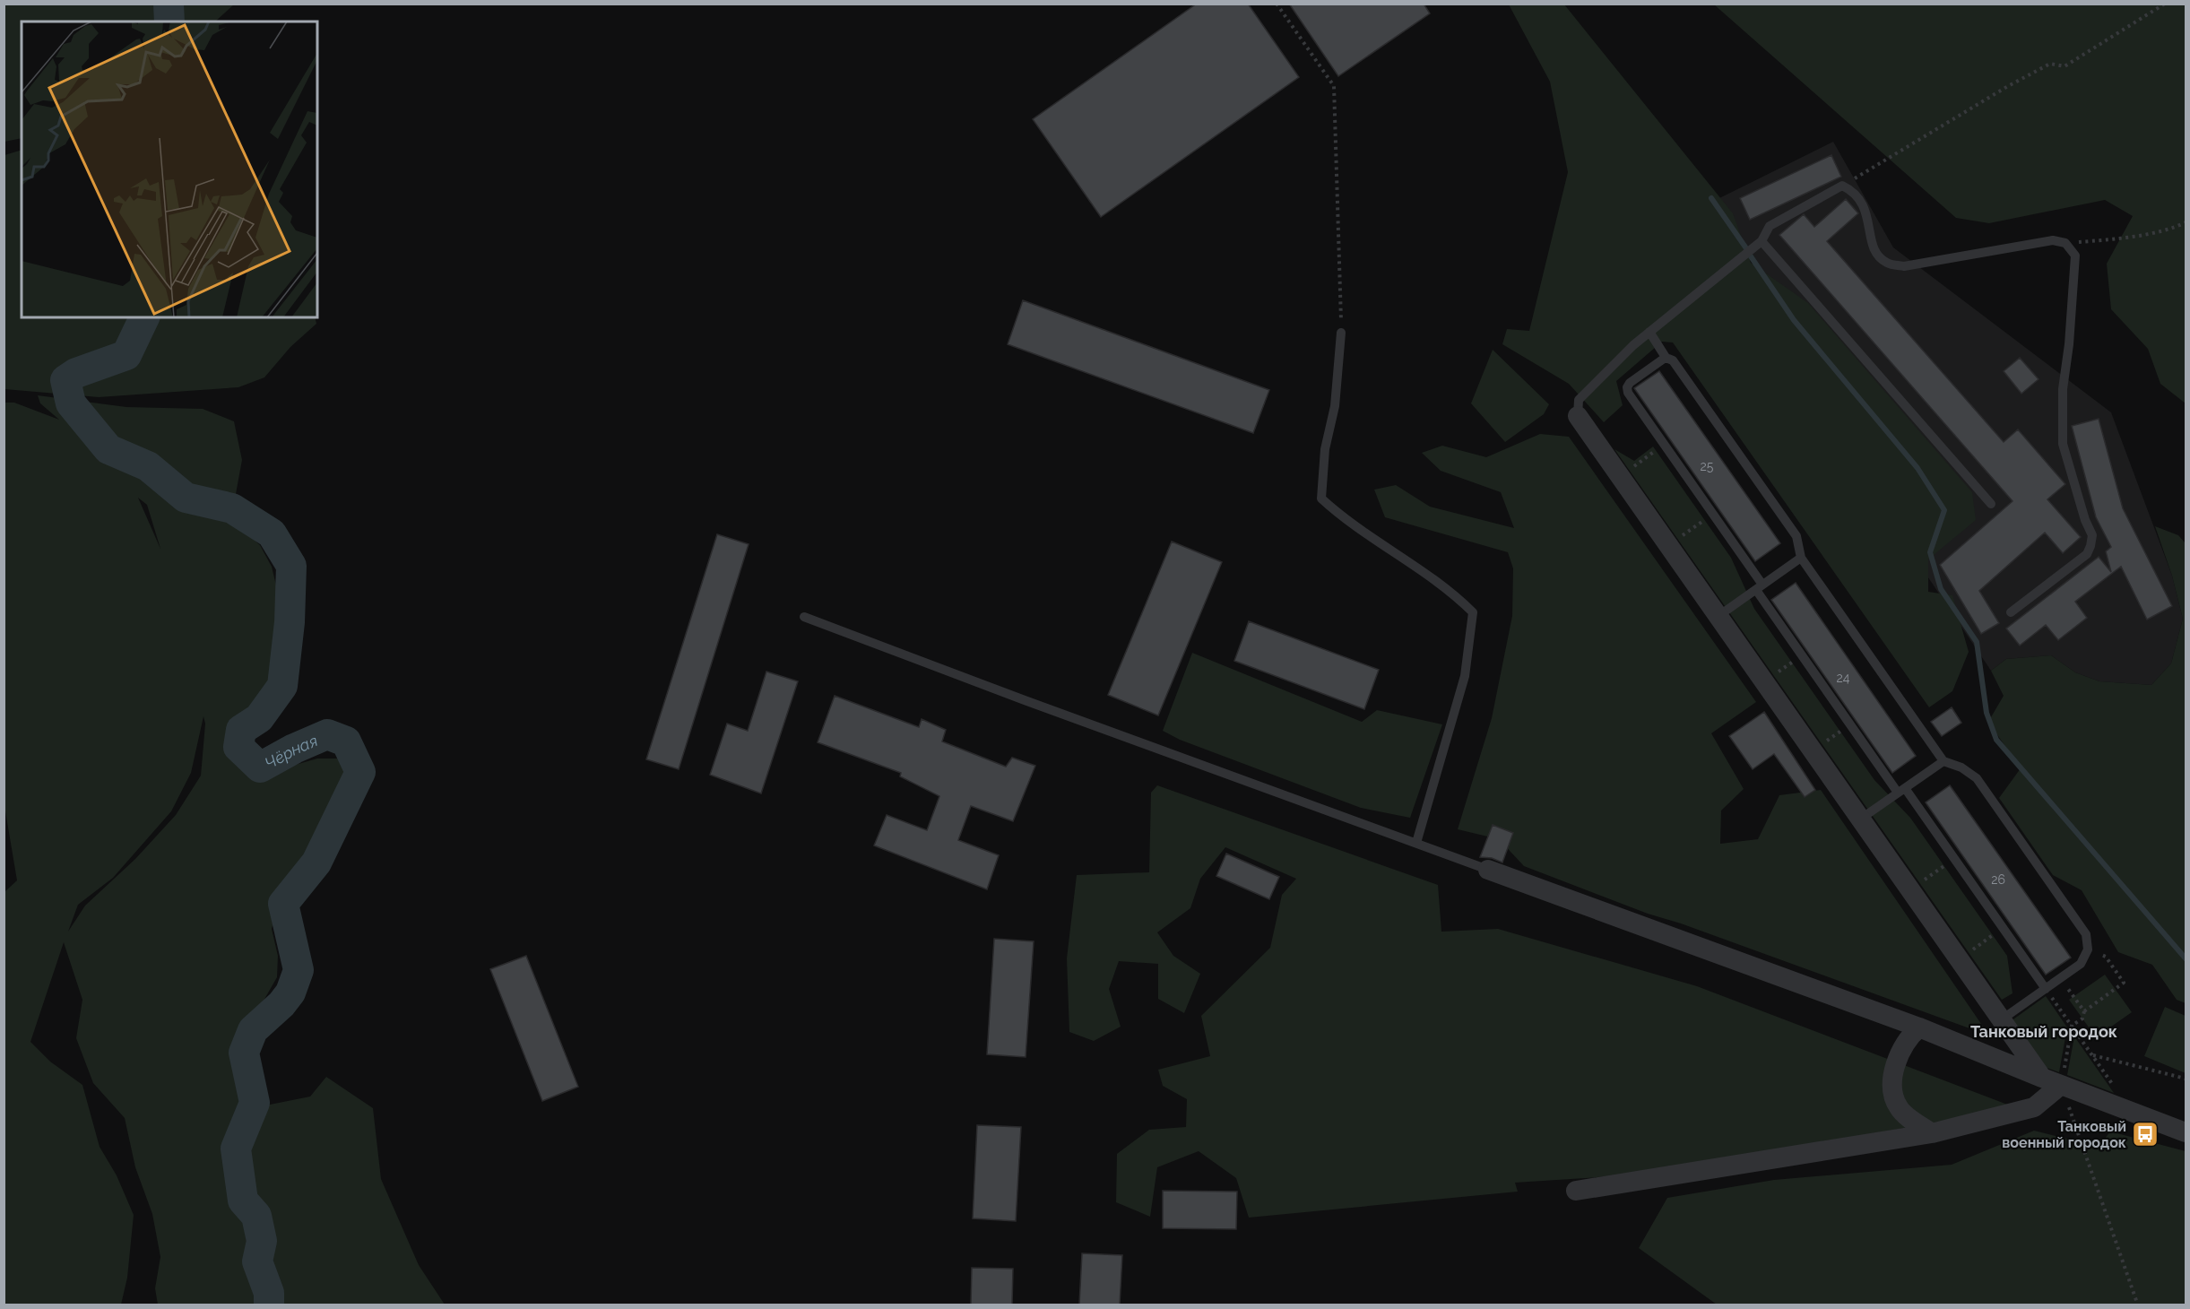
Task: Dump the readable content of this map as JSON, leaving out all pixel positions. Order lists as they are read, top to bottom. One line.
{"districts":["Танковый городок"],"water":["Чёрная"],"places":{"bus stop":["Танковый военный городок"]},"house_numbers":["25","24","26"]}
